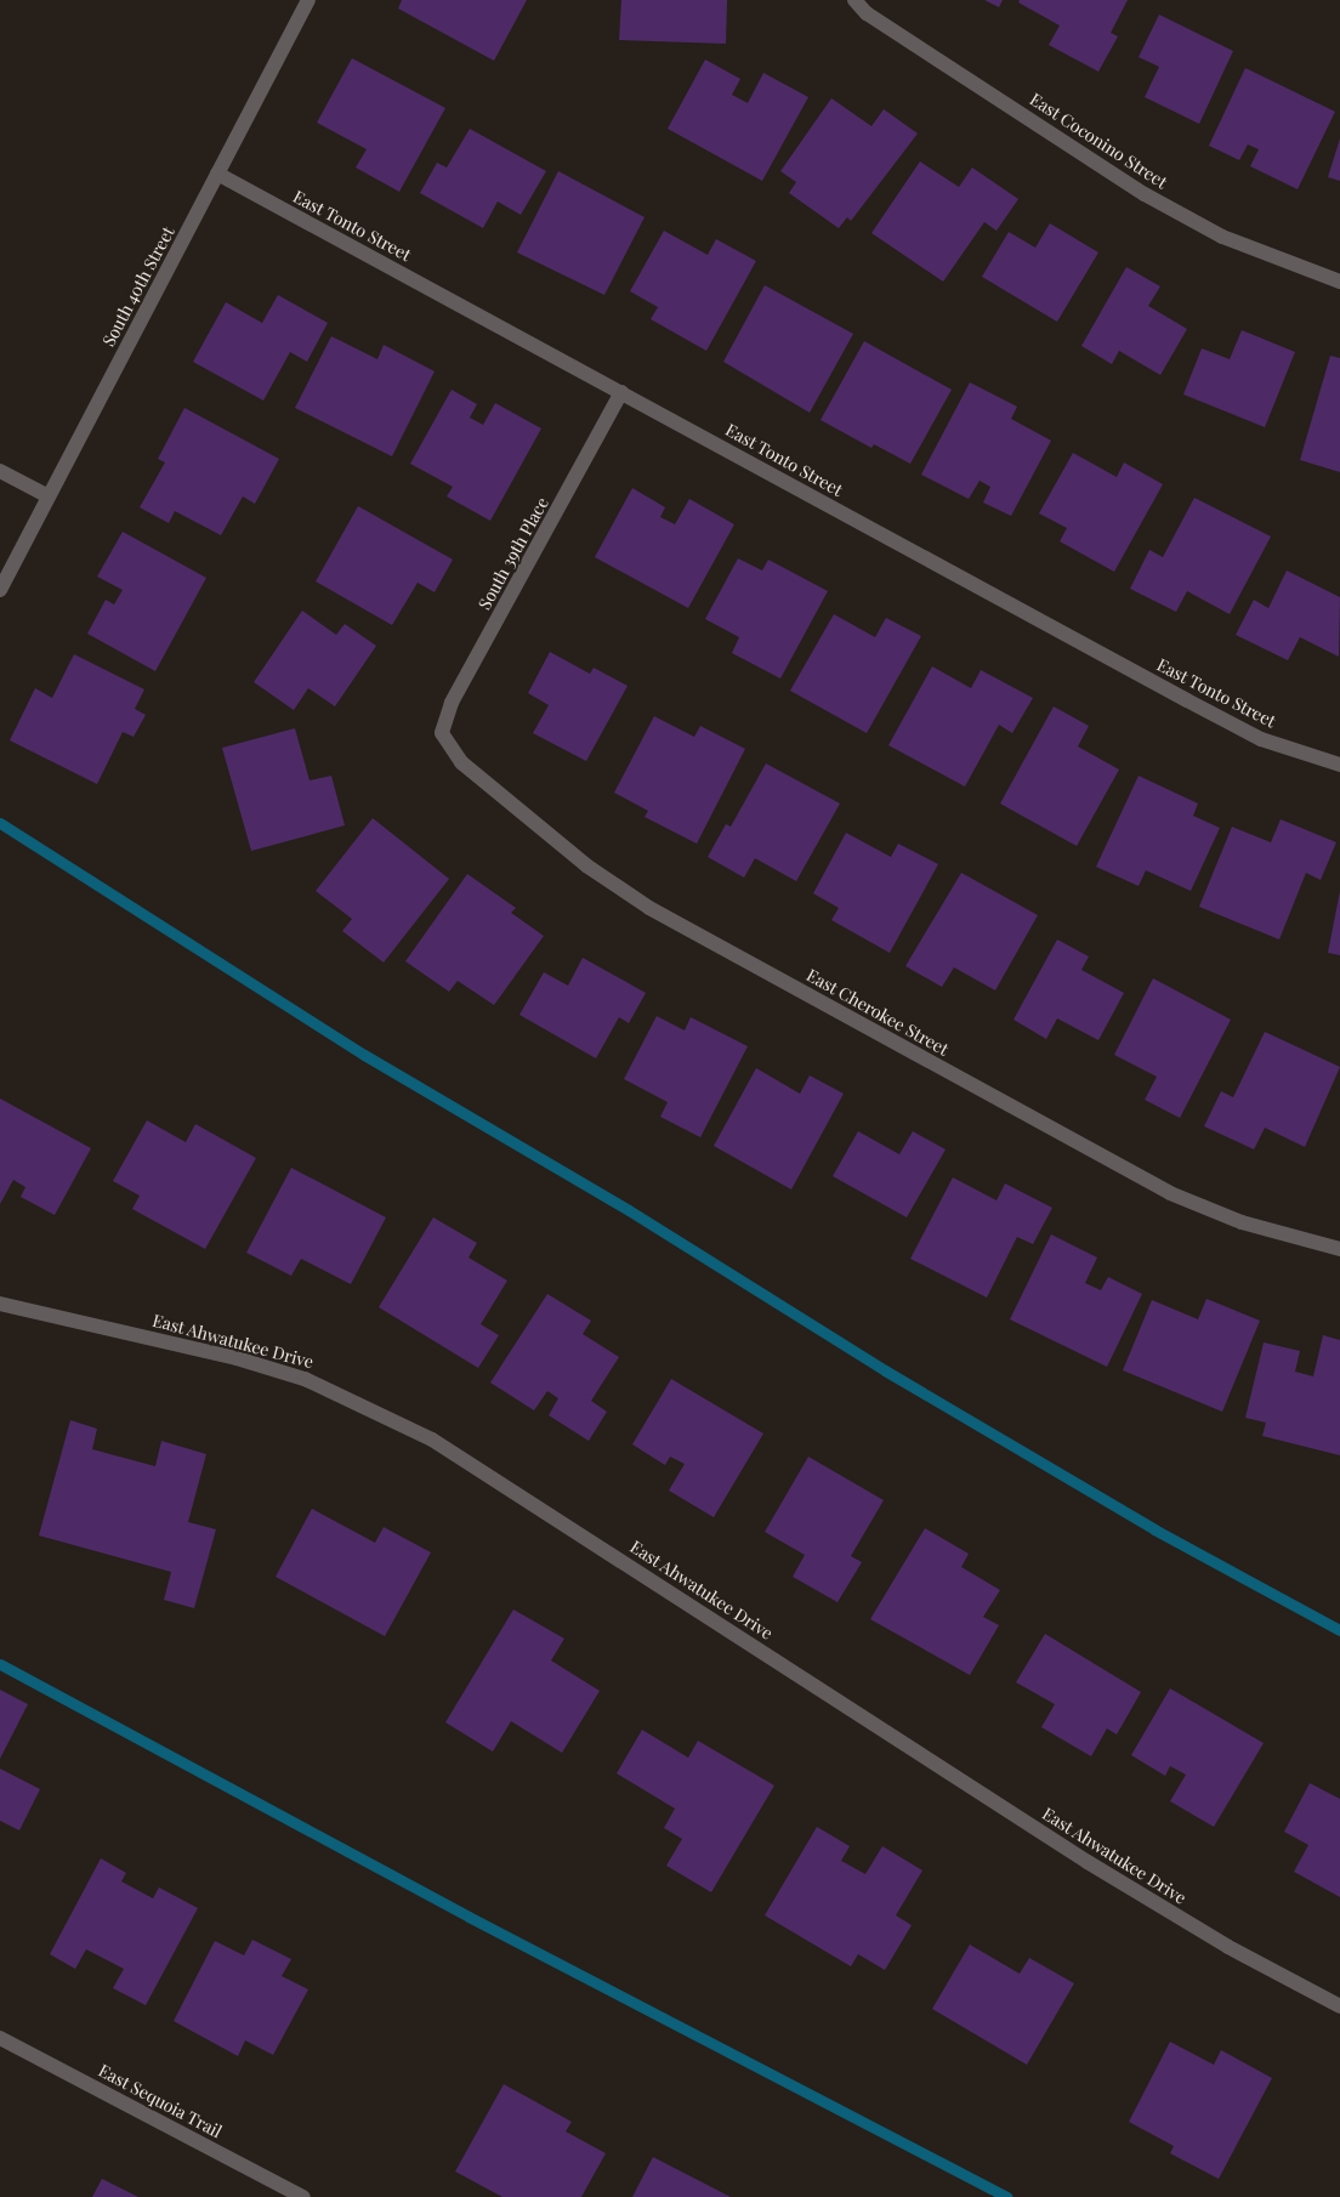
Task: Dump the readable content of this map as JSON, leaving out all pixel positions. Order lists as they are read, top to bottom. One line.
{"streets":{"street":["East Coconino Street","East Tonto Street","South 40th Street","South 39th Place","East Cherokee Street","East Ahwatukee Drive","East Sequoia Trail"]},"crossings":[["East Tonto Street","South 40th Street"],["East Tonto Street","South 39th Place"],["South 39th Place","East Cherokee Street"]]}
